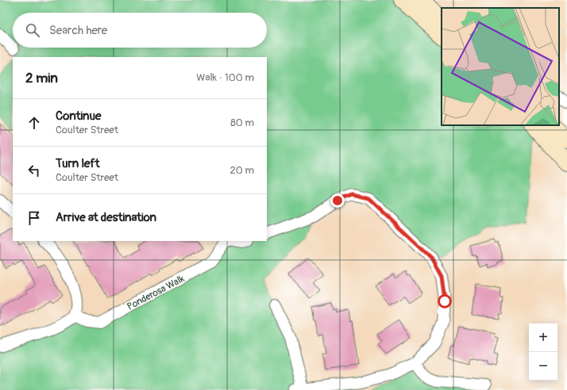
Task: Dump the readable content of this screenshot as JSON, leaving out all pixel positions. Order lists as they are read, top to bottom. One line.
{"streets":{"street":["Ponderosa Walk"]},"page":{"search":"Search here","heading":["2 min","Walk · 100 m"],"list":[["Continue","Coulter Street","80 m"],["Turn left","Coulter Street","20 m"],"Arrive at destination"],"map_buttons":["+","−"]}}
